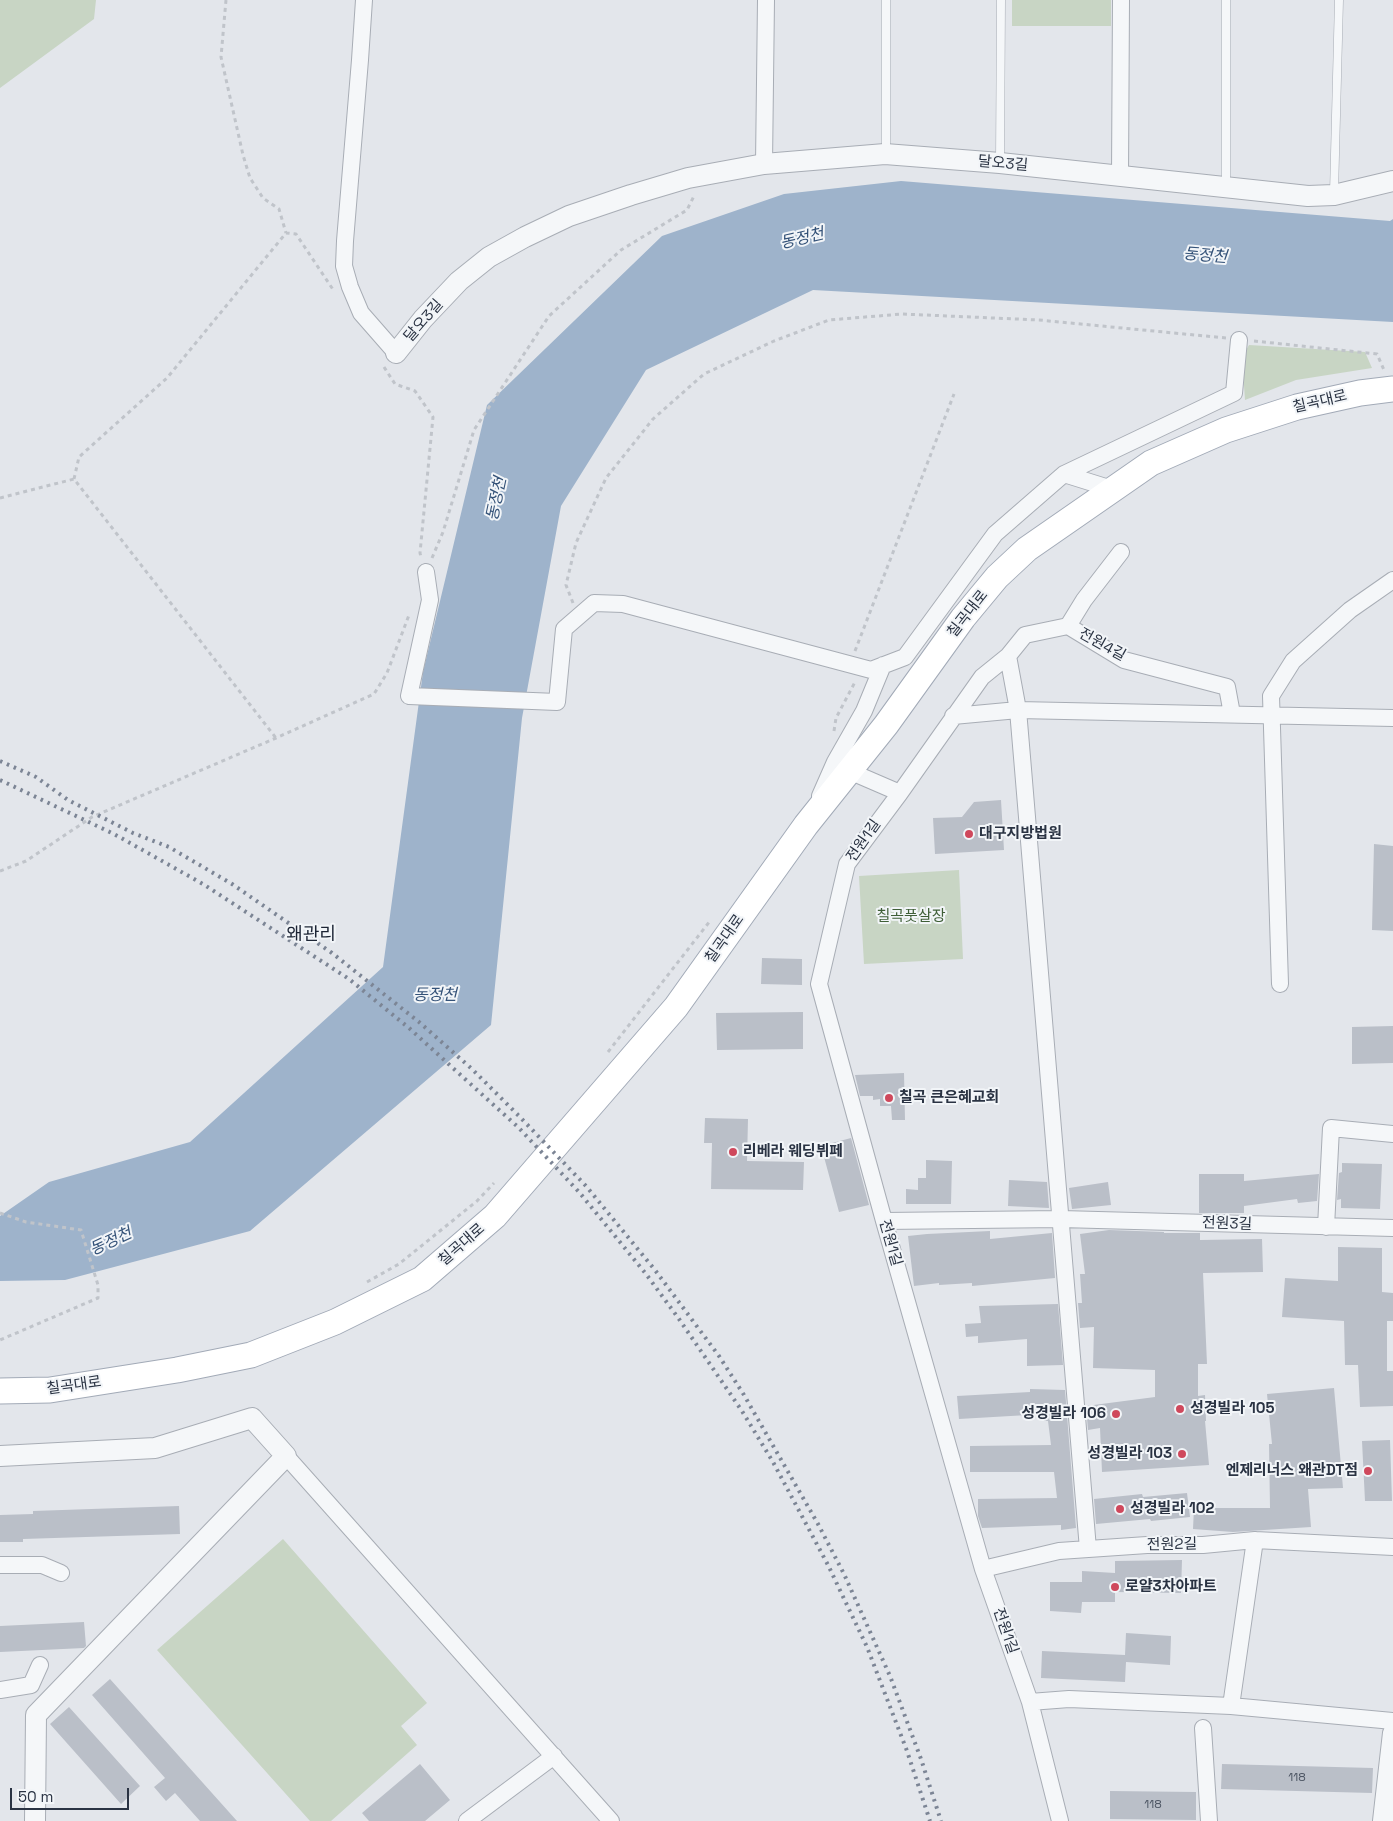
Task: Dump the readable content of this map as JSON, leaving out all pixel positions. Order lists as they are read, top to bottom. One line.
{"streets":{"main road":["칠곡대로"],"street":["달오3길","전원4길","전원1길","전원3길","전원2길"]},"crossings":[["전원4길","전원1길"],["전원1길","전원3길"],["전원1길","전원2길"]],"districts":["왜관리"],"water":["동정천"],"parks":["칠곡풋살장"],"places":["대구지방법원","칠곡 큰은혜교회","리베라 웨딩뷔페","성경빌라 105","성경빌라 106","성경빌라 103","엔제리너스 왜관DT점","성경빌라 102","로얄3차아파트"],"house_numbers":["118","118"],"scale_bar":"50 m"}
